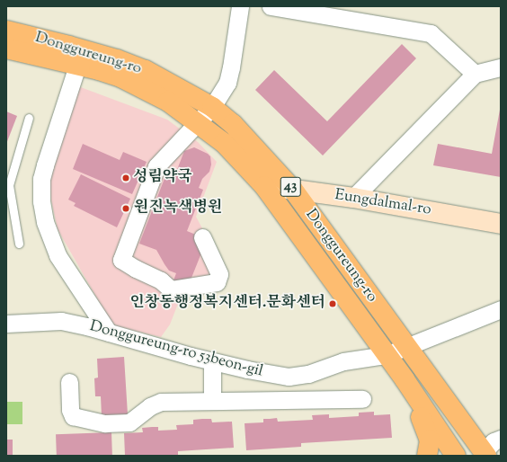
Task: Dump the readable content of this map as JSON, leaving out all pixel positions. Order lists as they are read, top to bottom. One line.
{"streets":{"main road":["Donggureung-ro","43"],"street":["Eungdalmal-ro","Donggureung-ro 53beon-gil"]},"crossings":[["Donggureung-ro","Eungdalmal-ro"],["Donggureung-ro","Donggureung-ro 53beon-gil"]],"places":["성림약국","원진녹색병원","인창동행정복지센터.문화센터"]}
